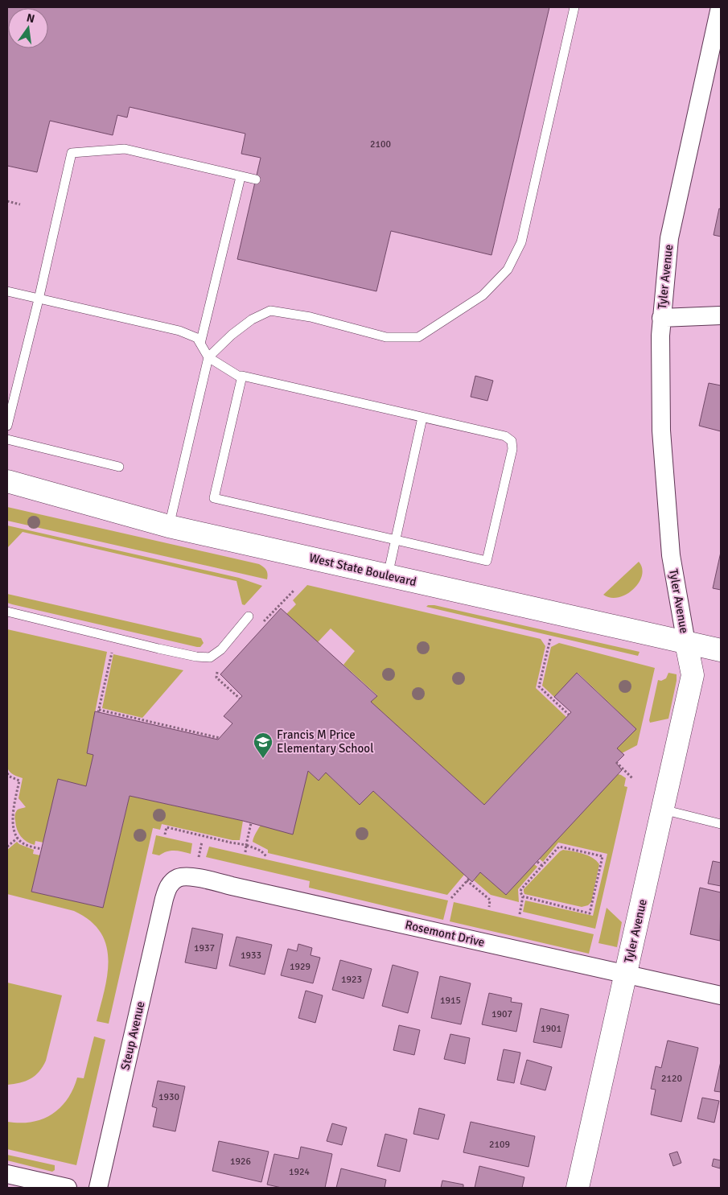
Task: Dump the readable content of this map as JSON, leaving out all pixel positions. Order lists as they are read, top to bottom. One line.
{"streets":{"main road":["Tyler Avenue","West State Boulevard"],"street":["Rosemont Drive","Steup Avenue"]},"crossings":[["Tyler Avenue","West State Boulevard"],["Tyler Avenue","Rosemont Drive"],["Rosemont Drive","Steup Avenue"]],"places":{"school or university":["Francis M Price Elementary School"]},"house_numbers":["2100","1937","1933","1929","1923","1915","1907","1901","2120","1930","2109","1926","1924"],"north":"top"}
